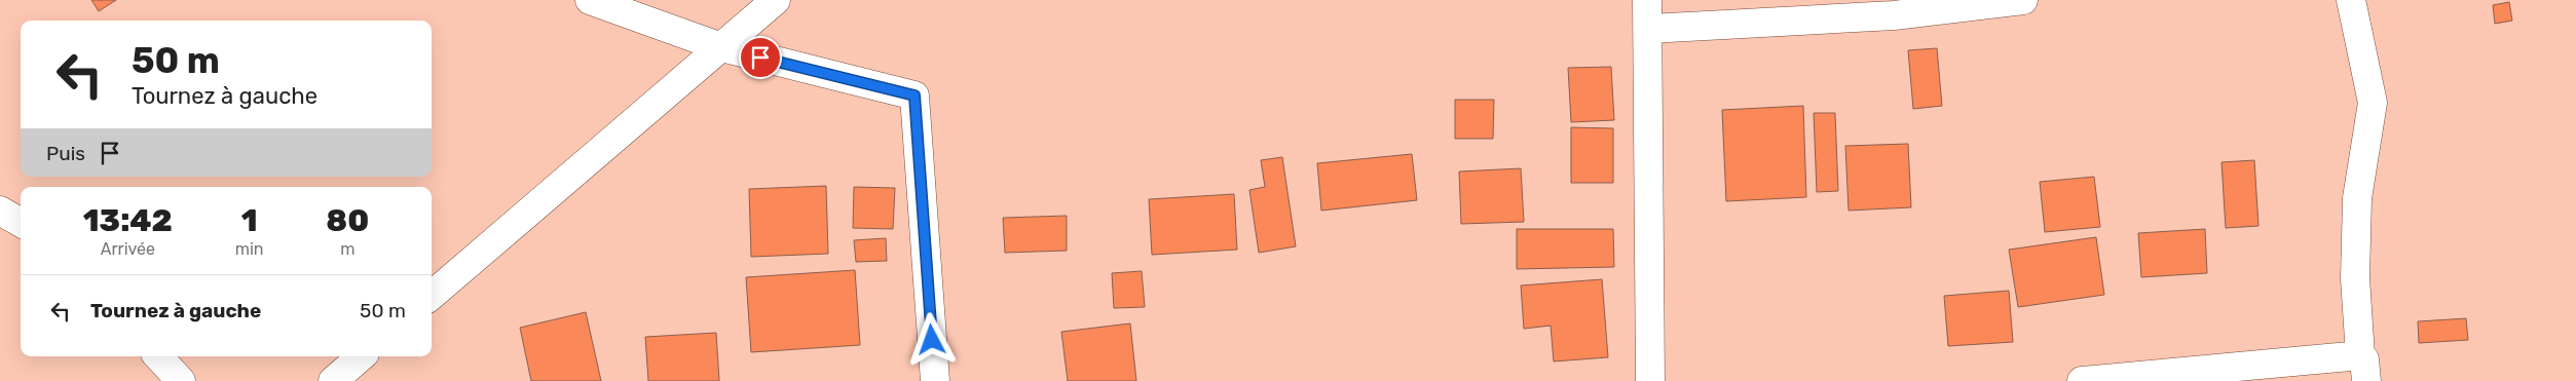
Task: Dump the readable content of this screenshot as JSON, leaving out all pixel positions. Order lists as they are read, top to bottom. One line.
{"page":{"turn":["50 m","Tournez à gauche"],"then":"Puis","eta":["13:42","Arrivée","1","min","80","m"],"list":[{"name":"Tournez à gauche","value":"50 m"}]}}
